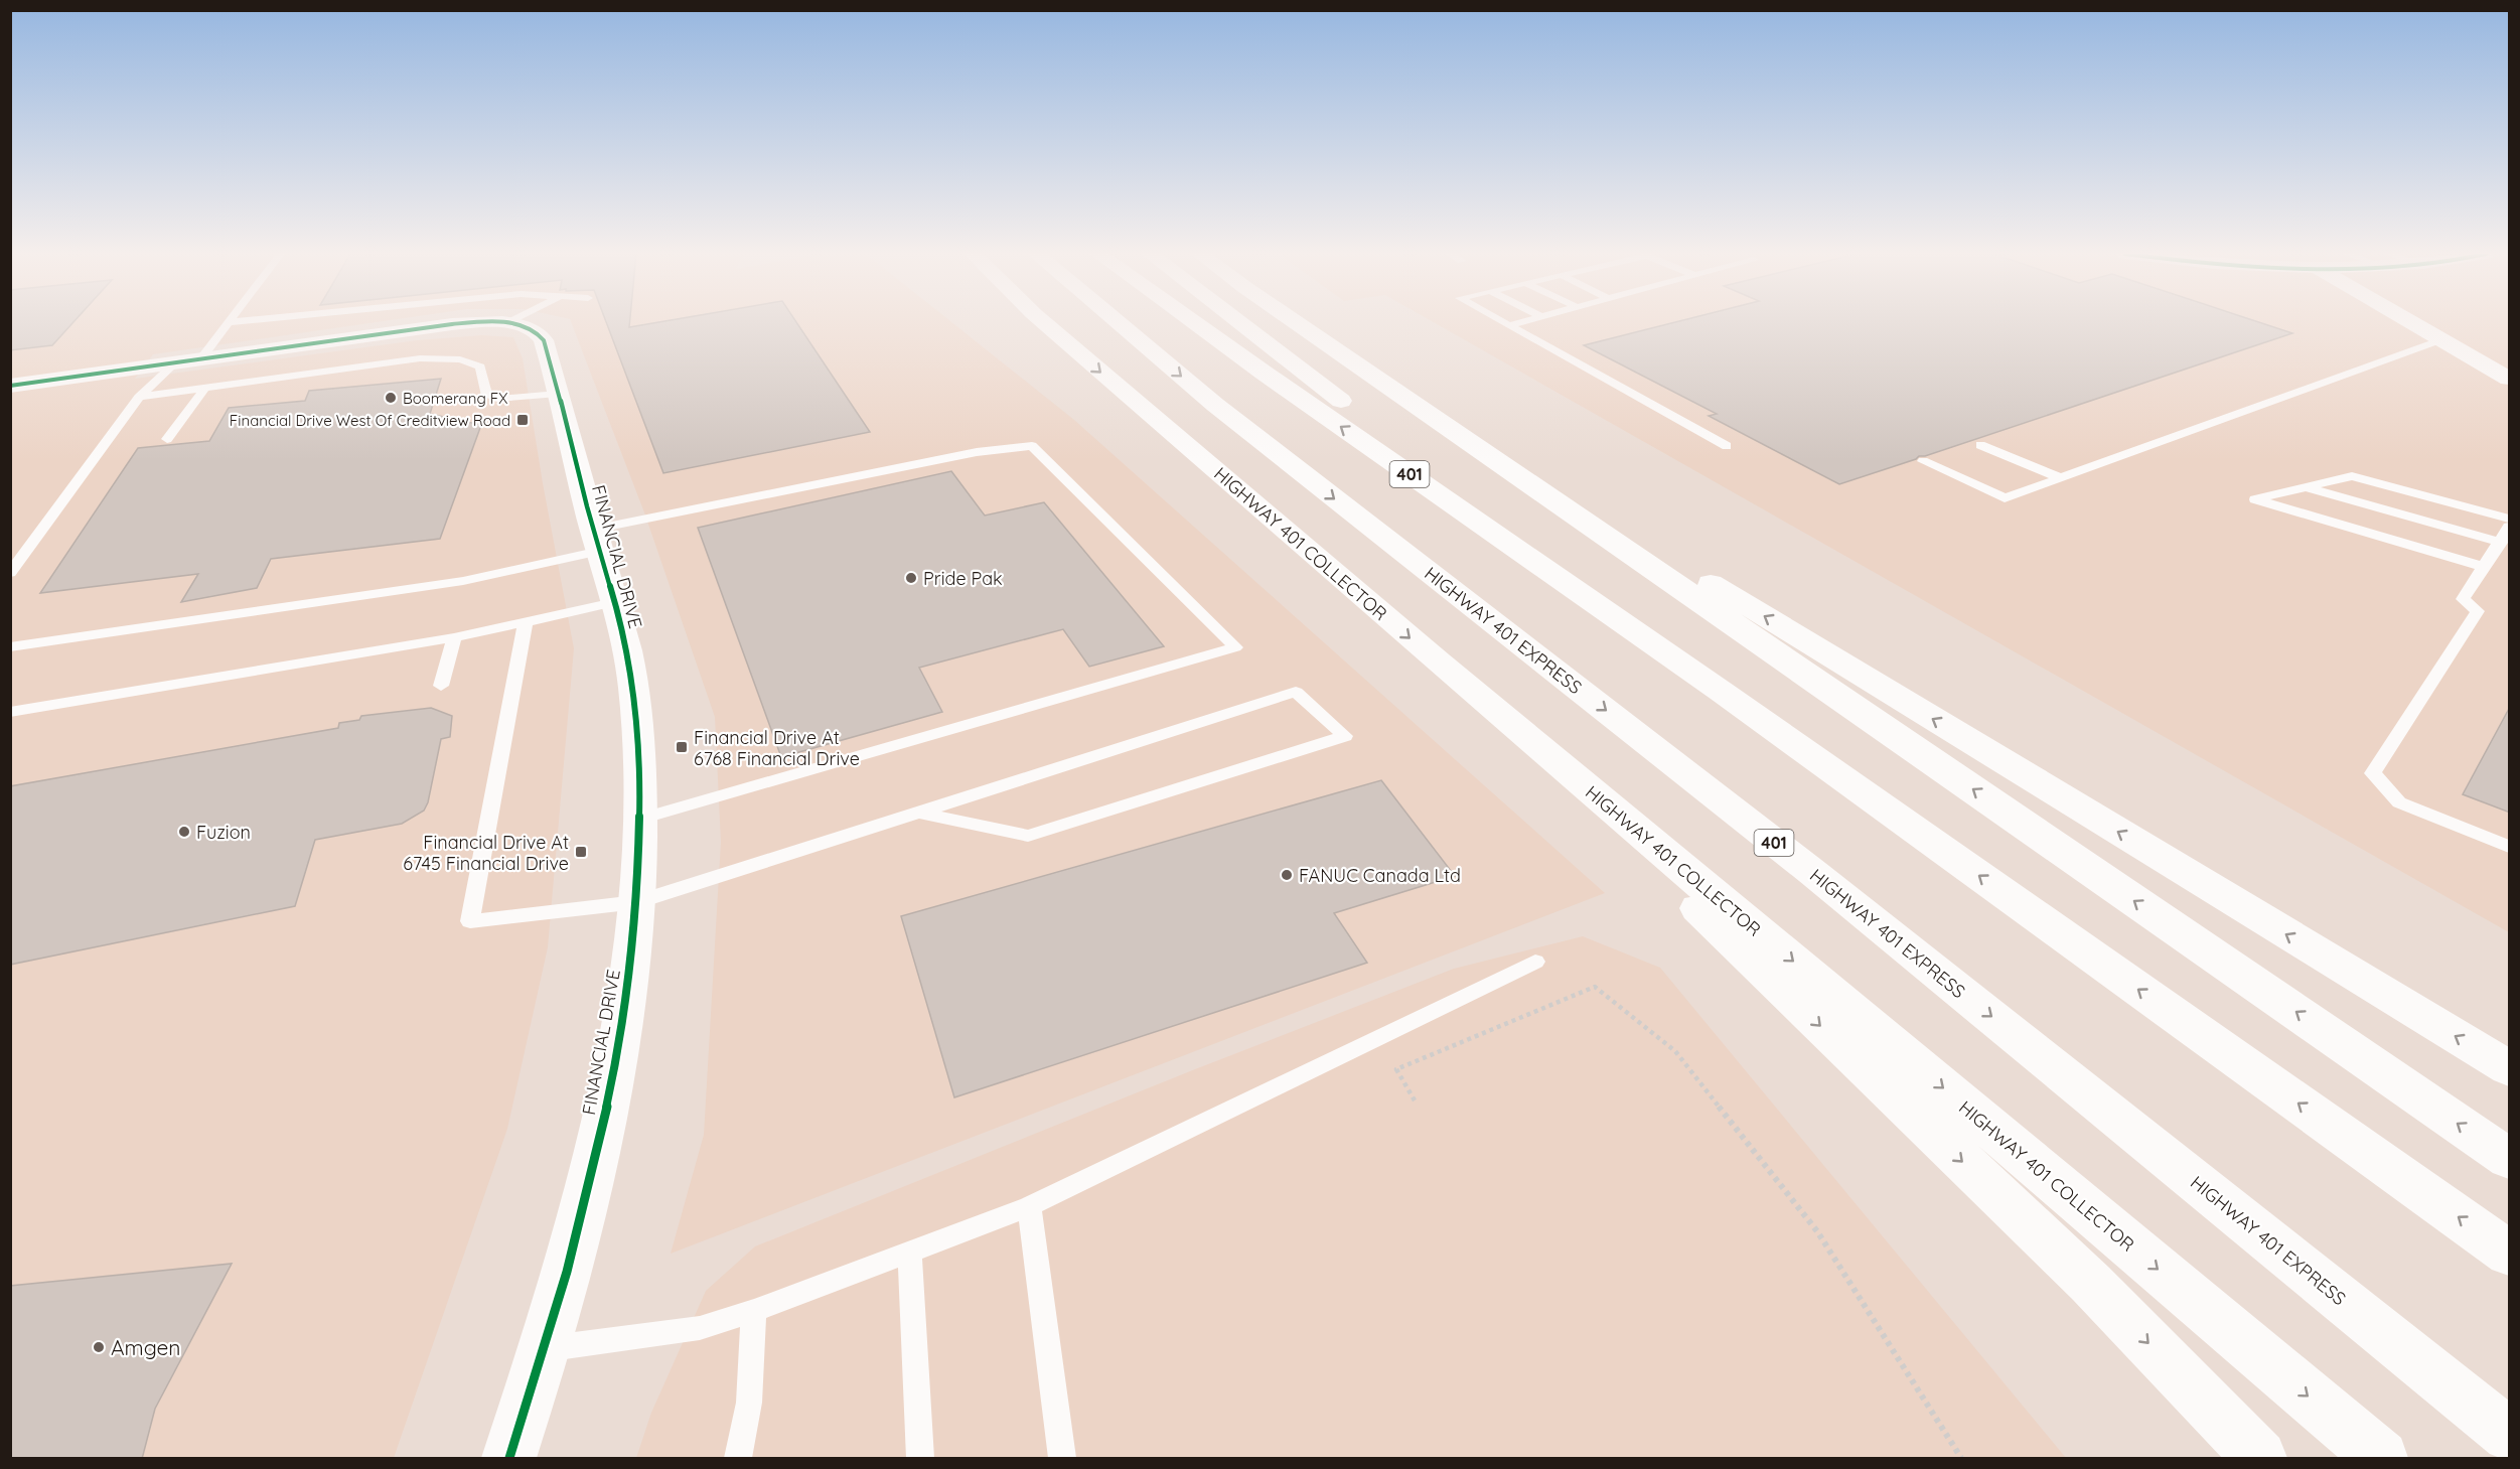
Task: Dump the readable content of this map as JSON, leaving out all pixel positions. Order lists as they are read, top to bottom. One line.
{"streets":{"main road":["401","HIGHWAY 401 COLLECTOR","FINANCIAL DRIVE","HIGHWAY 401 EXPRESS"]},"places":{"other":["Boomerang FX","Pride Pak","Fuzion","FANUC Canada Ltd","Amgen"],"transit":["Financial Drive West Of Creditview Road","Financial Drive At 6768 Financial Drive","Financial Drive At 6745 Financial Drive"]}}
